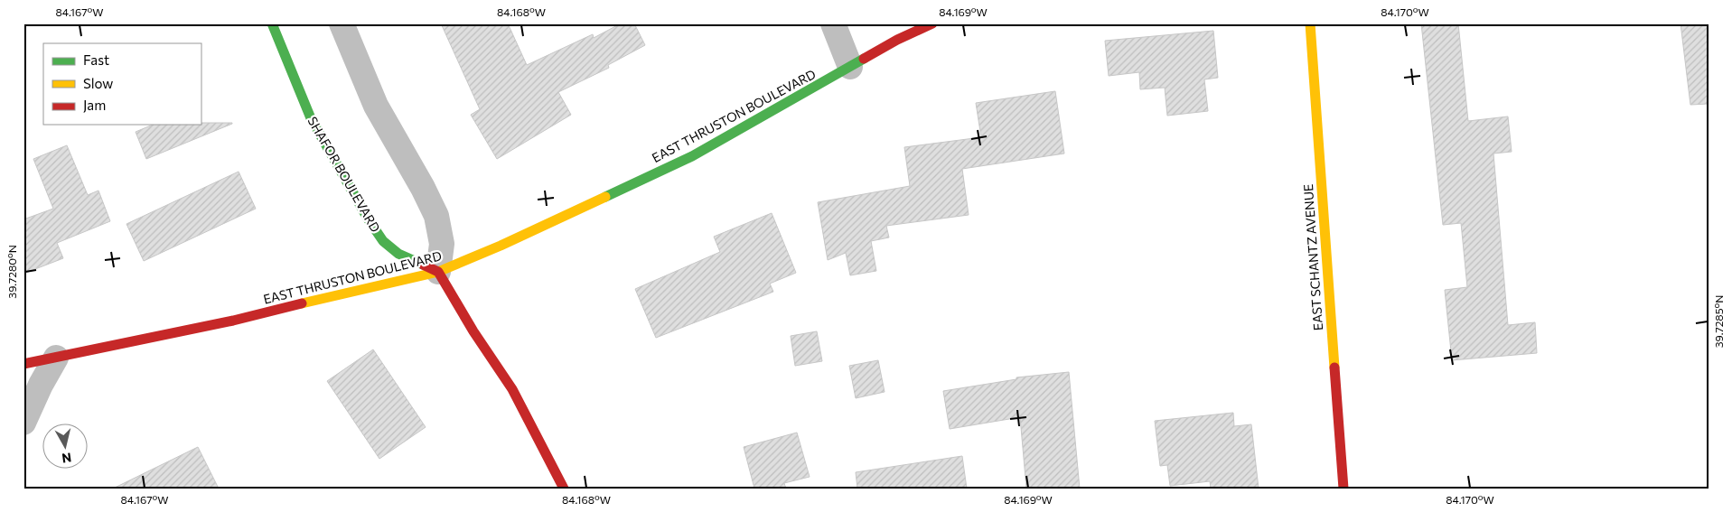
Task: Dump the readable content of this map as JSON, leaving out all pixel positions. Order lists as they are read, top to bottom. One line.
{"streets":{"street":["EAST THRUSTON BOULEVARD","SHAFOR BOULEVARD","EAST SCHANTZ AVENUE"]},"crossings":[["EAST THRUSTON BOULEVARD","SHAFOR BOULEVARD"]],"legend":["Fast","Slow","Jam"],"north":"bottom","coordinates":["84.167°W","84.168°W","84.169°W","84.170°W","39.7280°N","39.7285°N"]}
